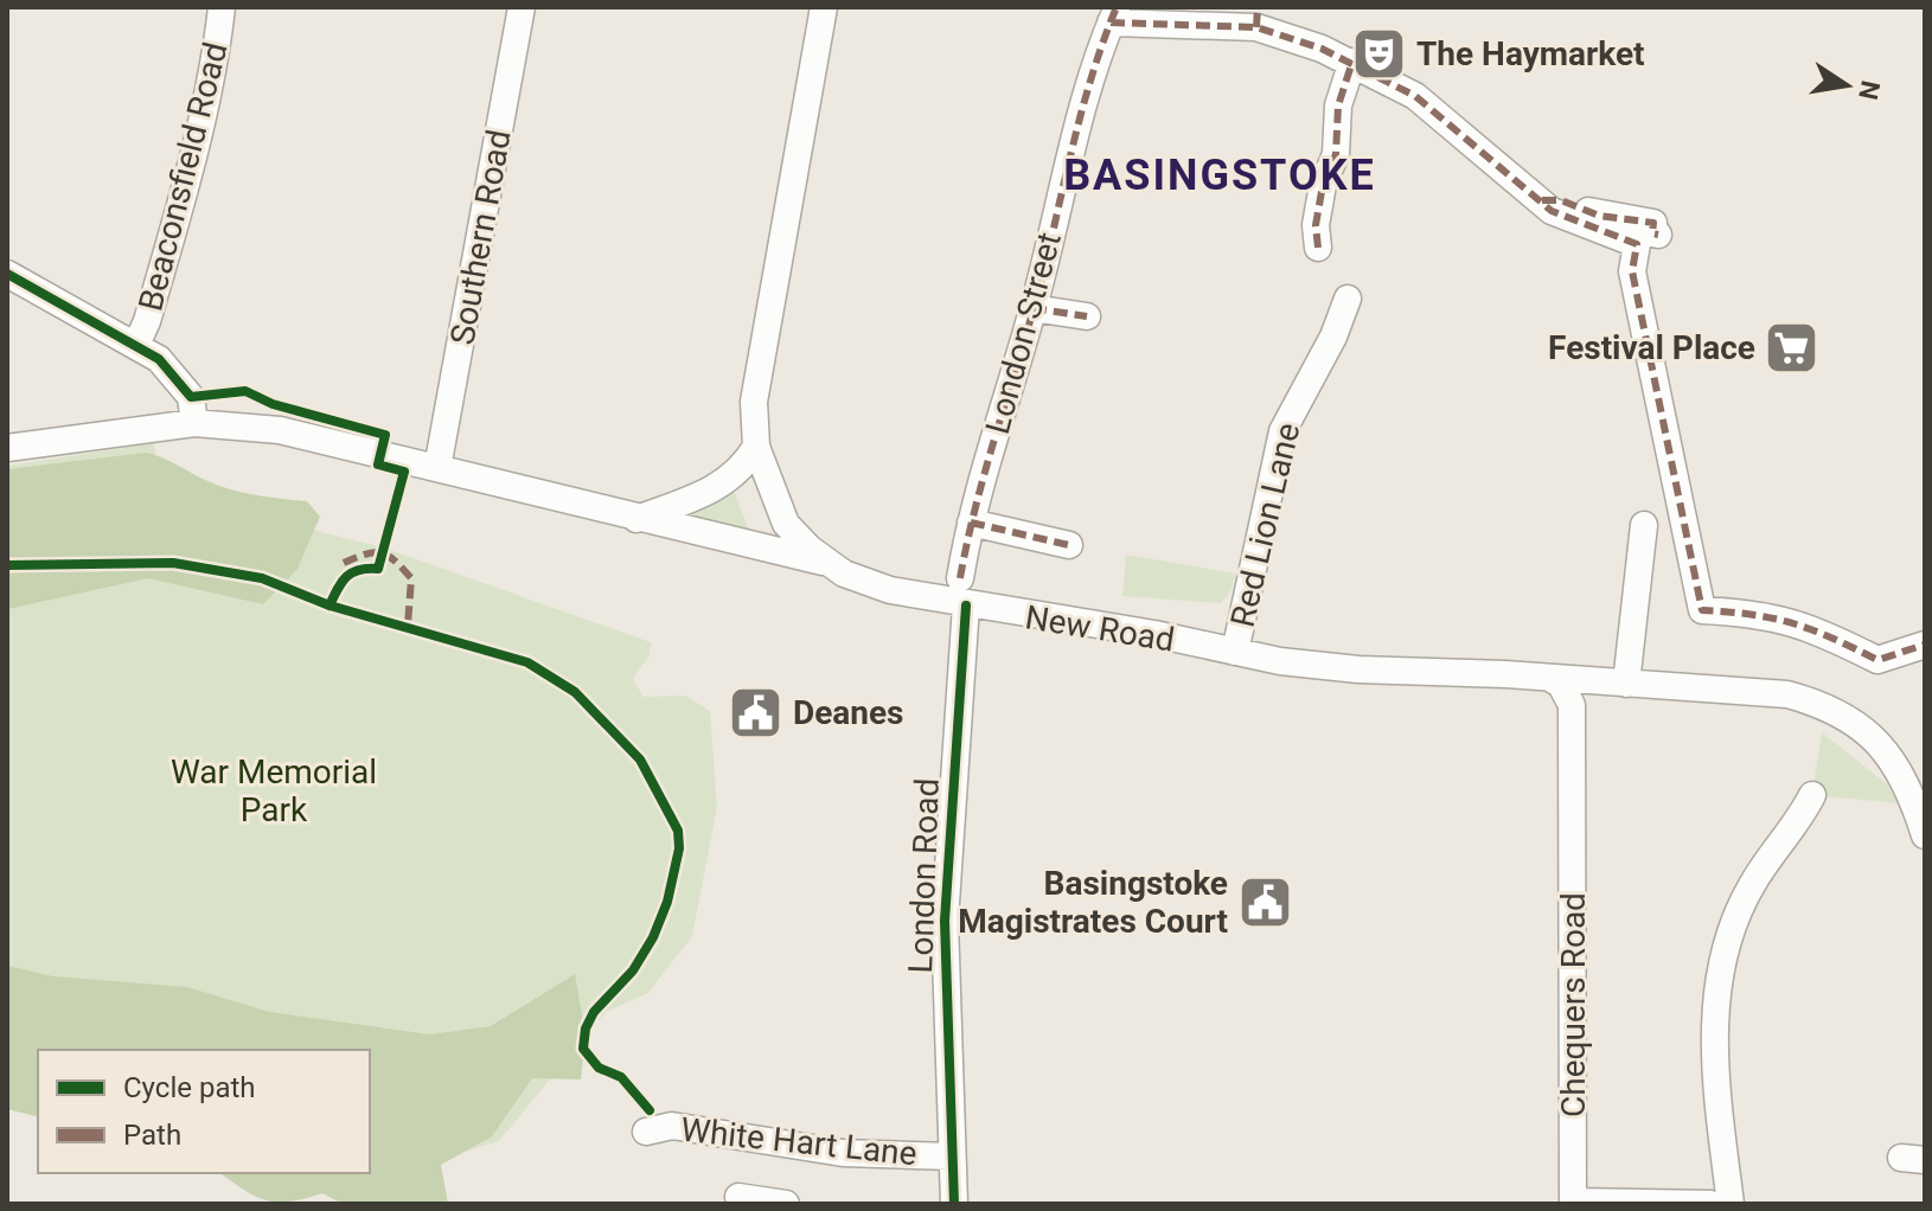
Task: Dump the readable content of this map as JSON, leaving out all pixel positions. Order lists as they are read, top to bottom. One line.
{"streets":{"street":["Beaconsfield Road","Southern Road","London Street","Red Lion Lane","New Road","London Road","Chequers Road","White Hart Lane"]},"crossings":[["Red Lion Lane","New Road"],["New Road","London Road"],["New Road","Chequers Road"],["London Road","White Hart Lane"]],"districts":["BASINGSTOKE"],"parks":["War Memorial Park"],"places":{"theatre":["The Haymarket"],"supermarket":["Festival Place"],"public building":["Deanes","Basingstoke Magistrates Court"]},"legend":["Cycle path","Path"],"north":"right"}
